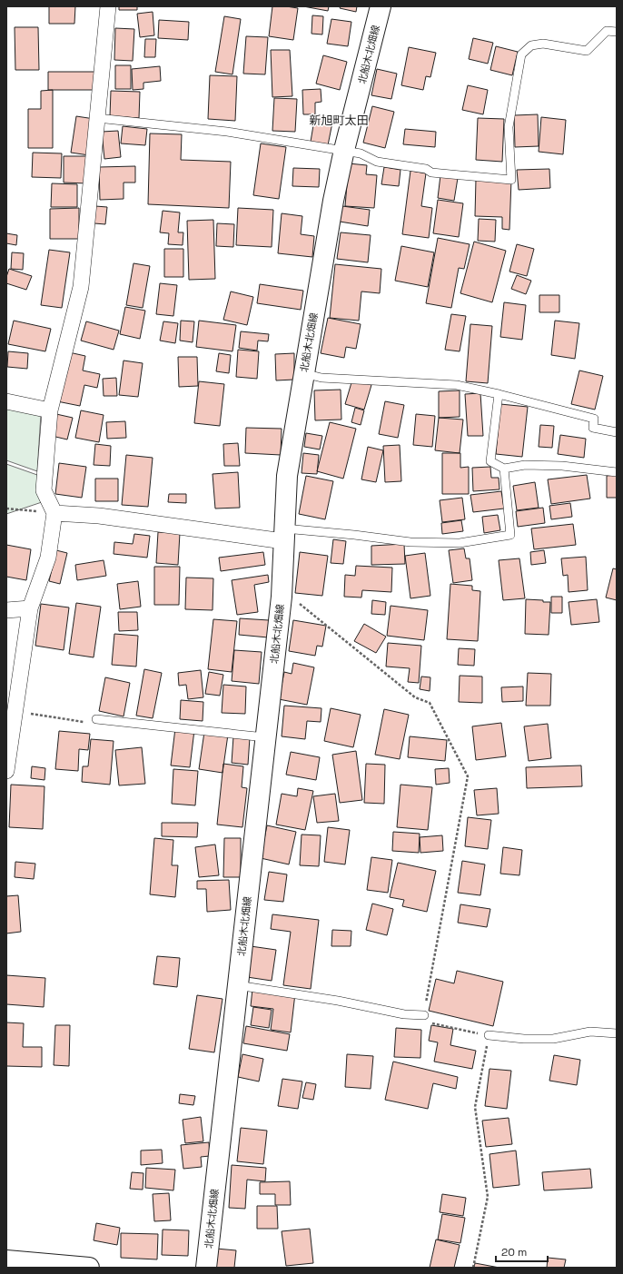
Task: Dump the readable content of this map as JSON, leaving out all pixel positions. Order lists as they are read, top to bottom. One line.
{"streets":{"main road":["北船木北畑線"]},"districts":["新旭町太田"],"scale_bar":"20 m"}
